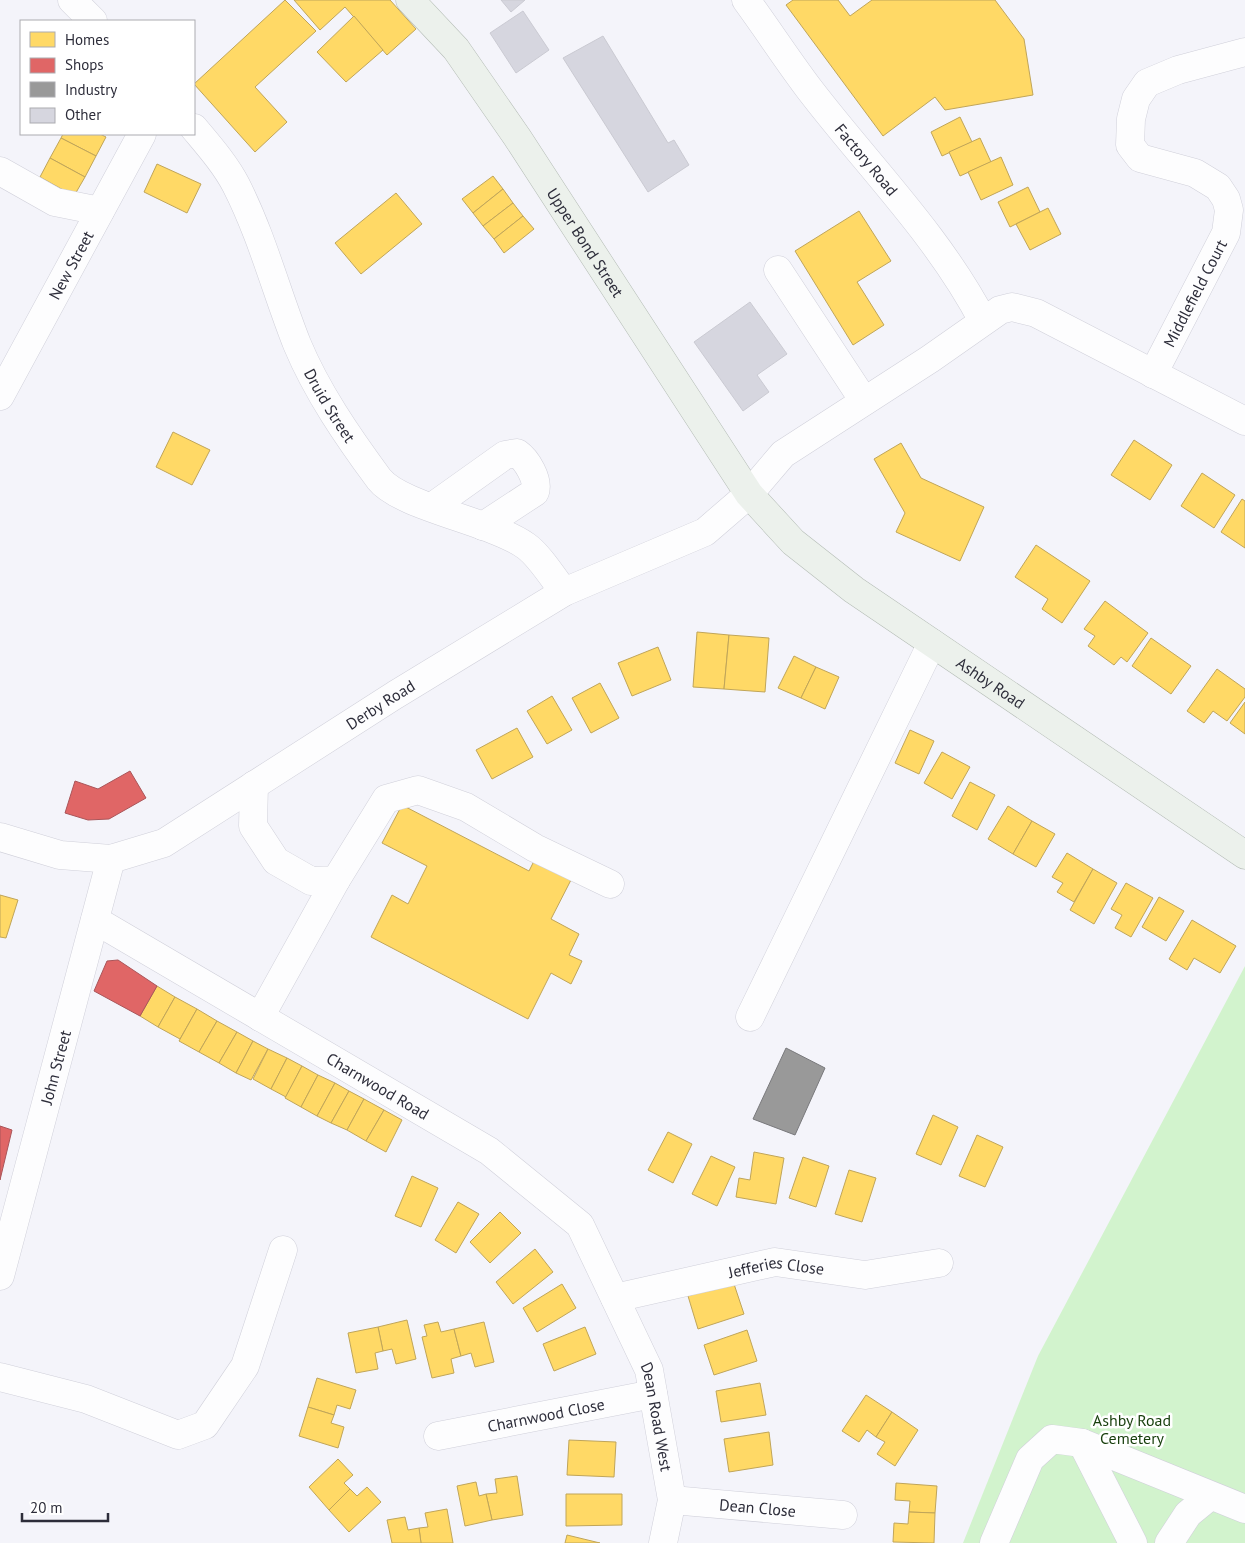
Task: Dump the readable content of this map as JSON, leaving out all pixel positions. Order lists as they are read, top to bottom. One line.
{"streets":{"main road":["Upper Bond Street","Ashby Road"],"street":["Factory Road","New Street","Middlefield Court","Druid Street","Derby Road","John Street","Charnwood Road","Jefferies Close","Charnwood Close","Dean Road West","Dean Close"]},"crossings":[["Factory Road","Derby Road"],["Upper Bond Street","Ashby Road"],["Upper Bond Street","Derby Road"],["Middlefield Court","Derby Road"],["Druid Street","Derby Road"],["Ashby Road","Derby Road"],["Derby Road","John Street"],["John Street","Charnwood Road"],["Charnwood Road","Jefferies Close"],["Charnwood Road","Dean Road West"],["Jefferies Close","Dean Road West"],["Charnwood Close","Dean Road West"],["Dean Road West","Dean Close"]],"parks":["Ashby Road Cemetery"],"legend":["Homes","Shops","Industry","Other"],"scale_bar":"20 m"}
